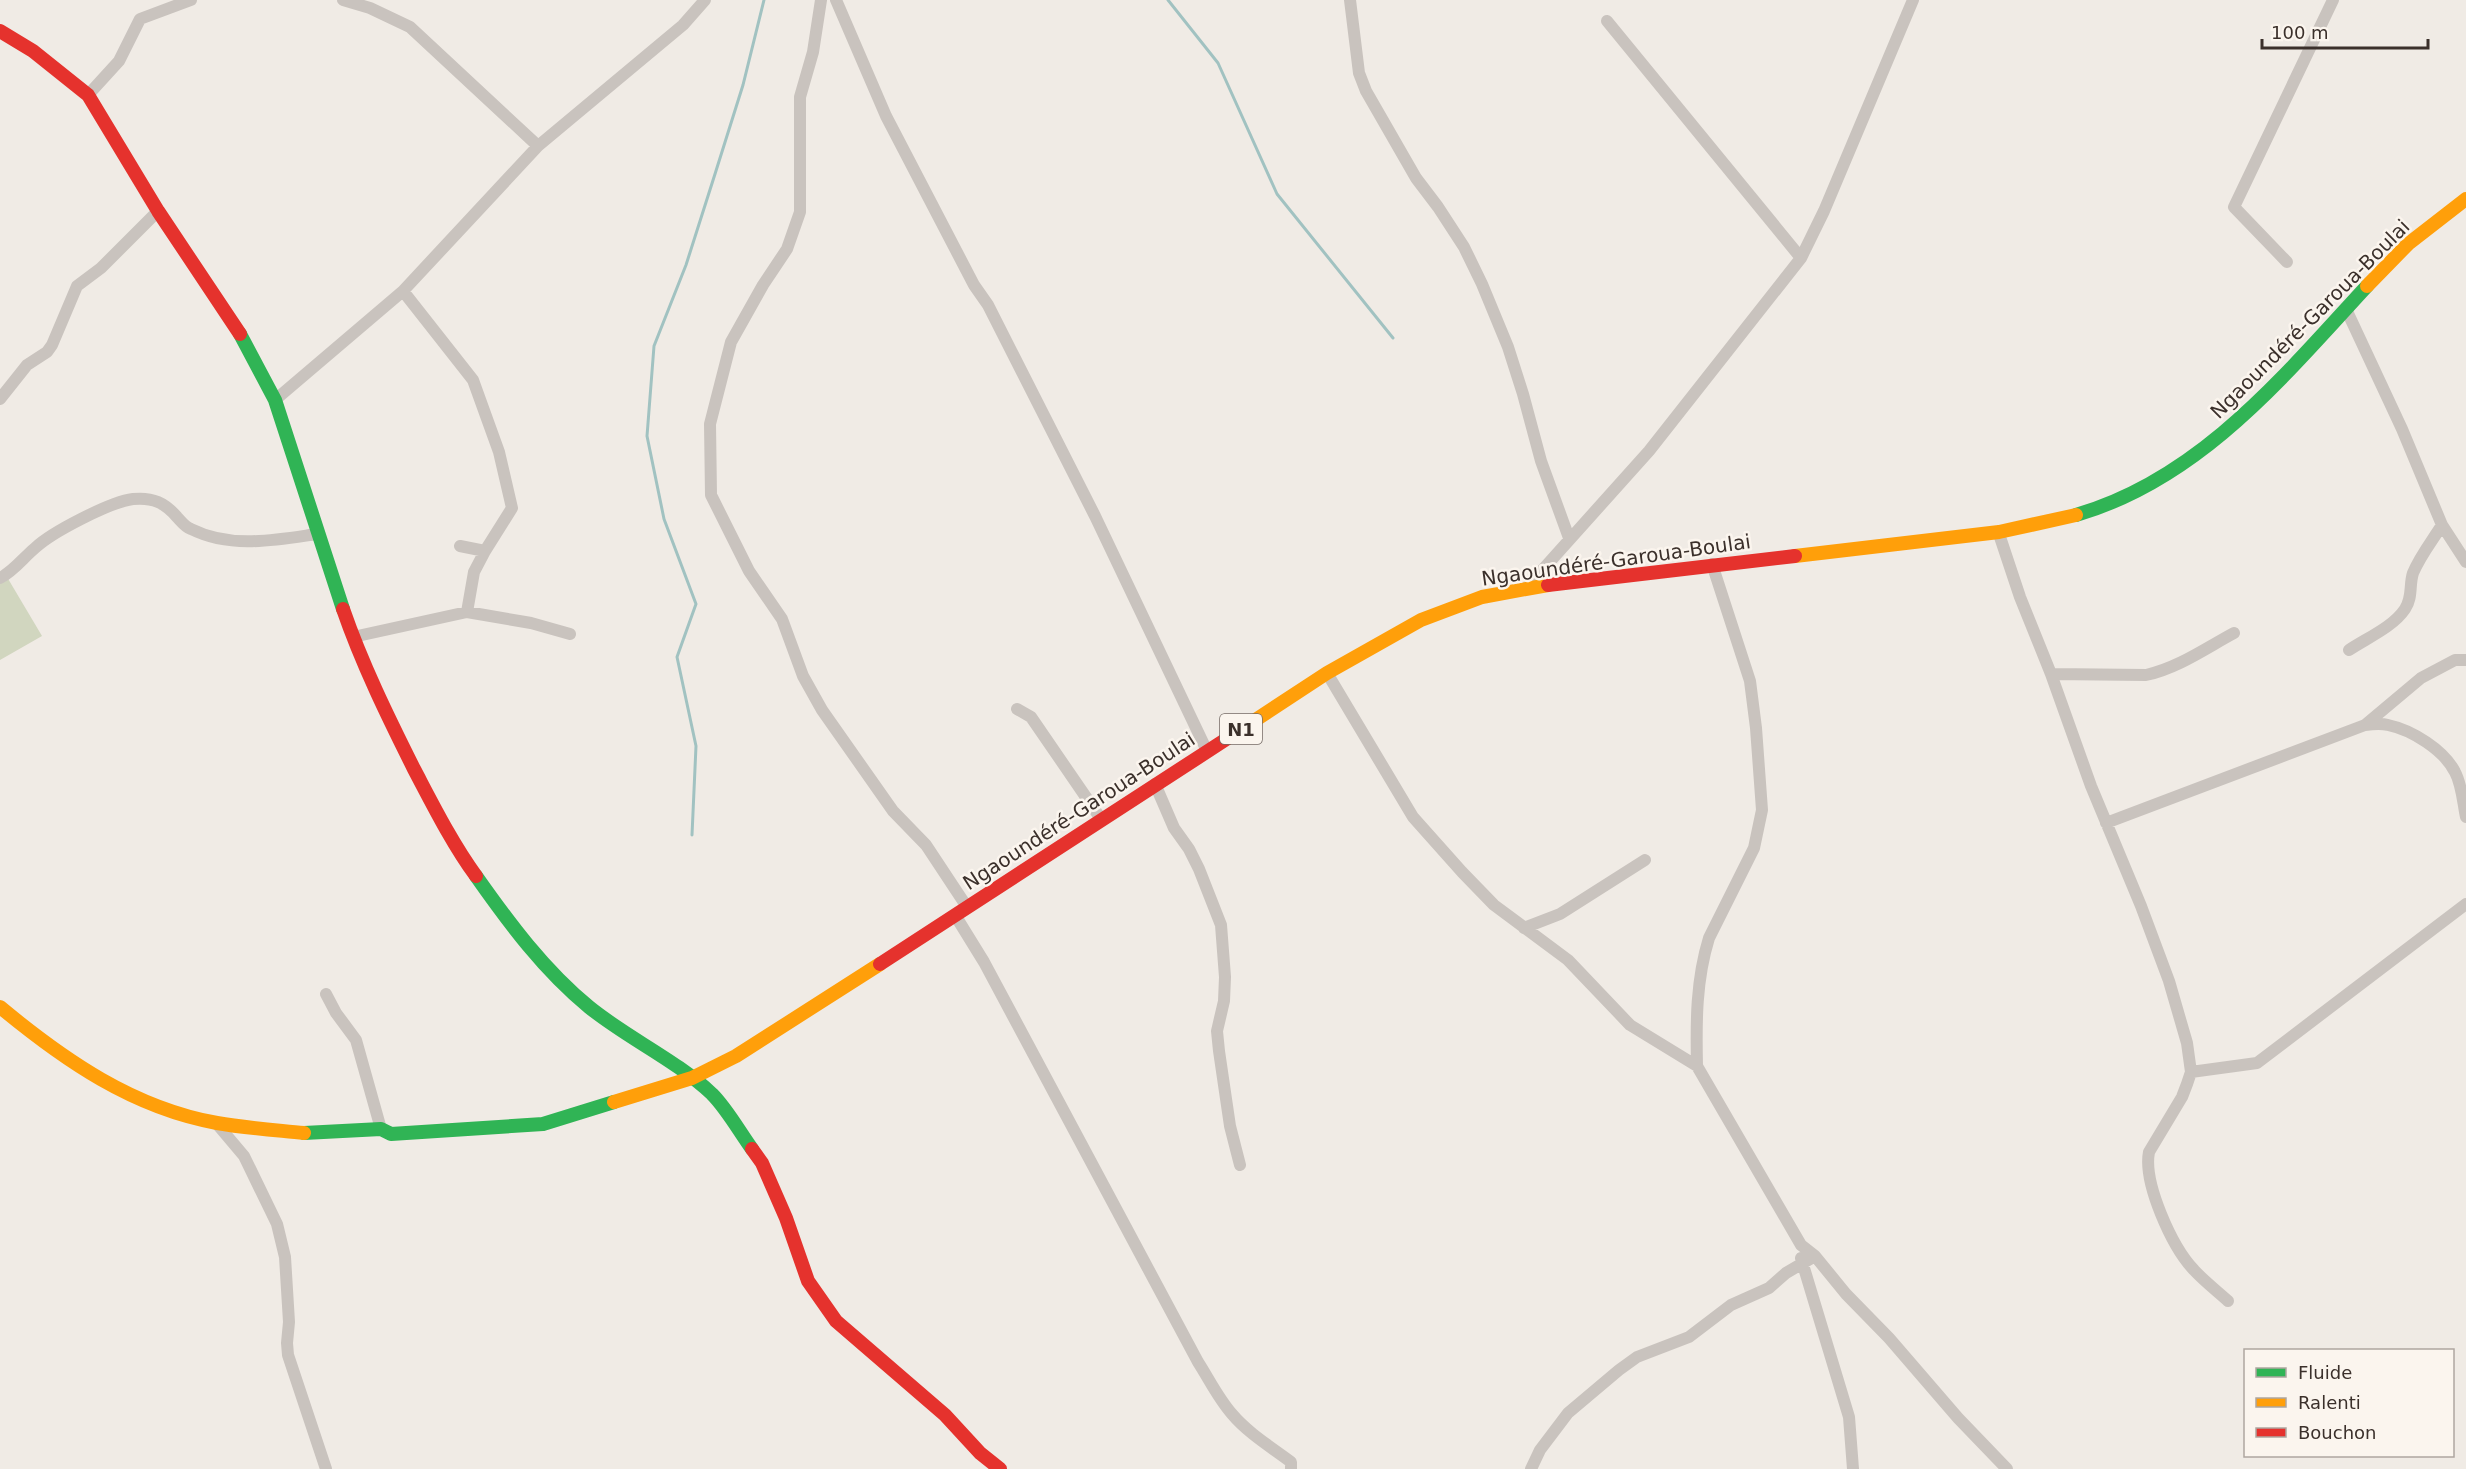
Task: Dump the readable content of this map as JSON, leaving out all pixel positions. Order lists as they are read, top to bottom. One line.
{"streets":{"main road":["Ngaoundéré-Garoua-Boulai","N1"]},"legend":["Fluide","Ralenti","Bouchon"],"scale_bar":"100 m"}
